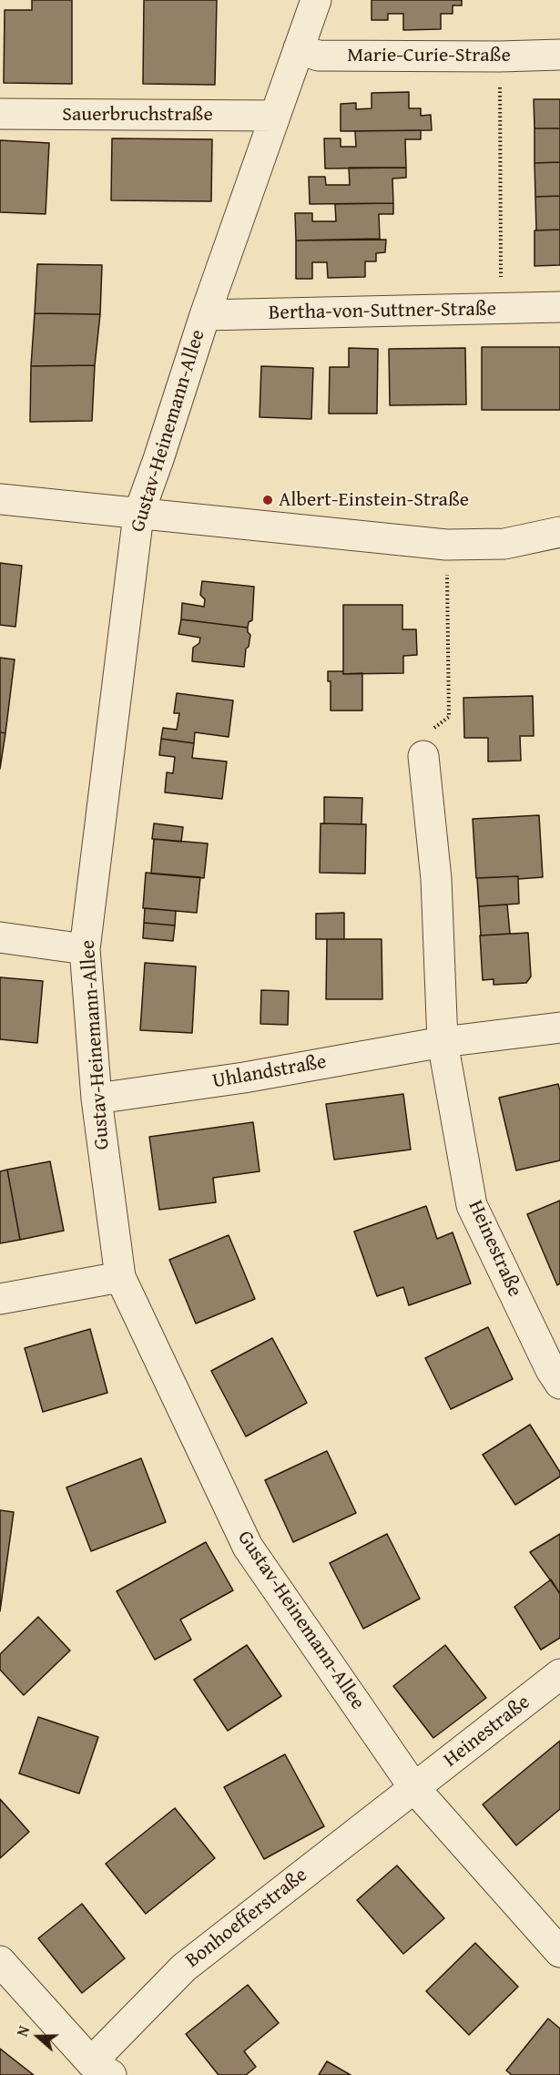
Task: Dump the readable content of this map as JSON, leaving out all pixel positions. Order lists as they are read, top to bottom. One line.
{"streets":{"street":["Marie-Curie-Straße","Sauerbruchstraße","Bertha-von-Suttner-Straße","Gustav-Heinemann-Allee","Uhlandstraße","Heinestraße","Bonhoefferstraße"]},"crossings":[["Marie-Curie-Straße","Gustav-Heinemann-Allee"],["Sauerbruchstraße","Gustav-Heinemann-Allee"],["Bertha-von-Suttner-Straße","Gustav-Heinemann-Allee"],["Gustav-Heinemann-Allee","Uhlandstraße"],["Gustav-Heinemann-Allee","Heinestraße"],["Gustav-Heinemann-Allee","Bonhoefferstraße"],["Uhlandstraße","Heinestraße"],["Heinestraße","Bonhoefferstraße"]],"places":["Albert-Einstein-Straße"],"north":"left"}
